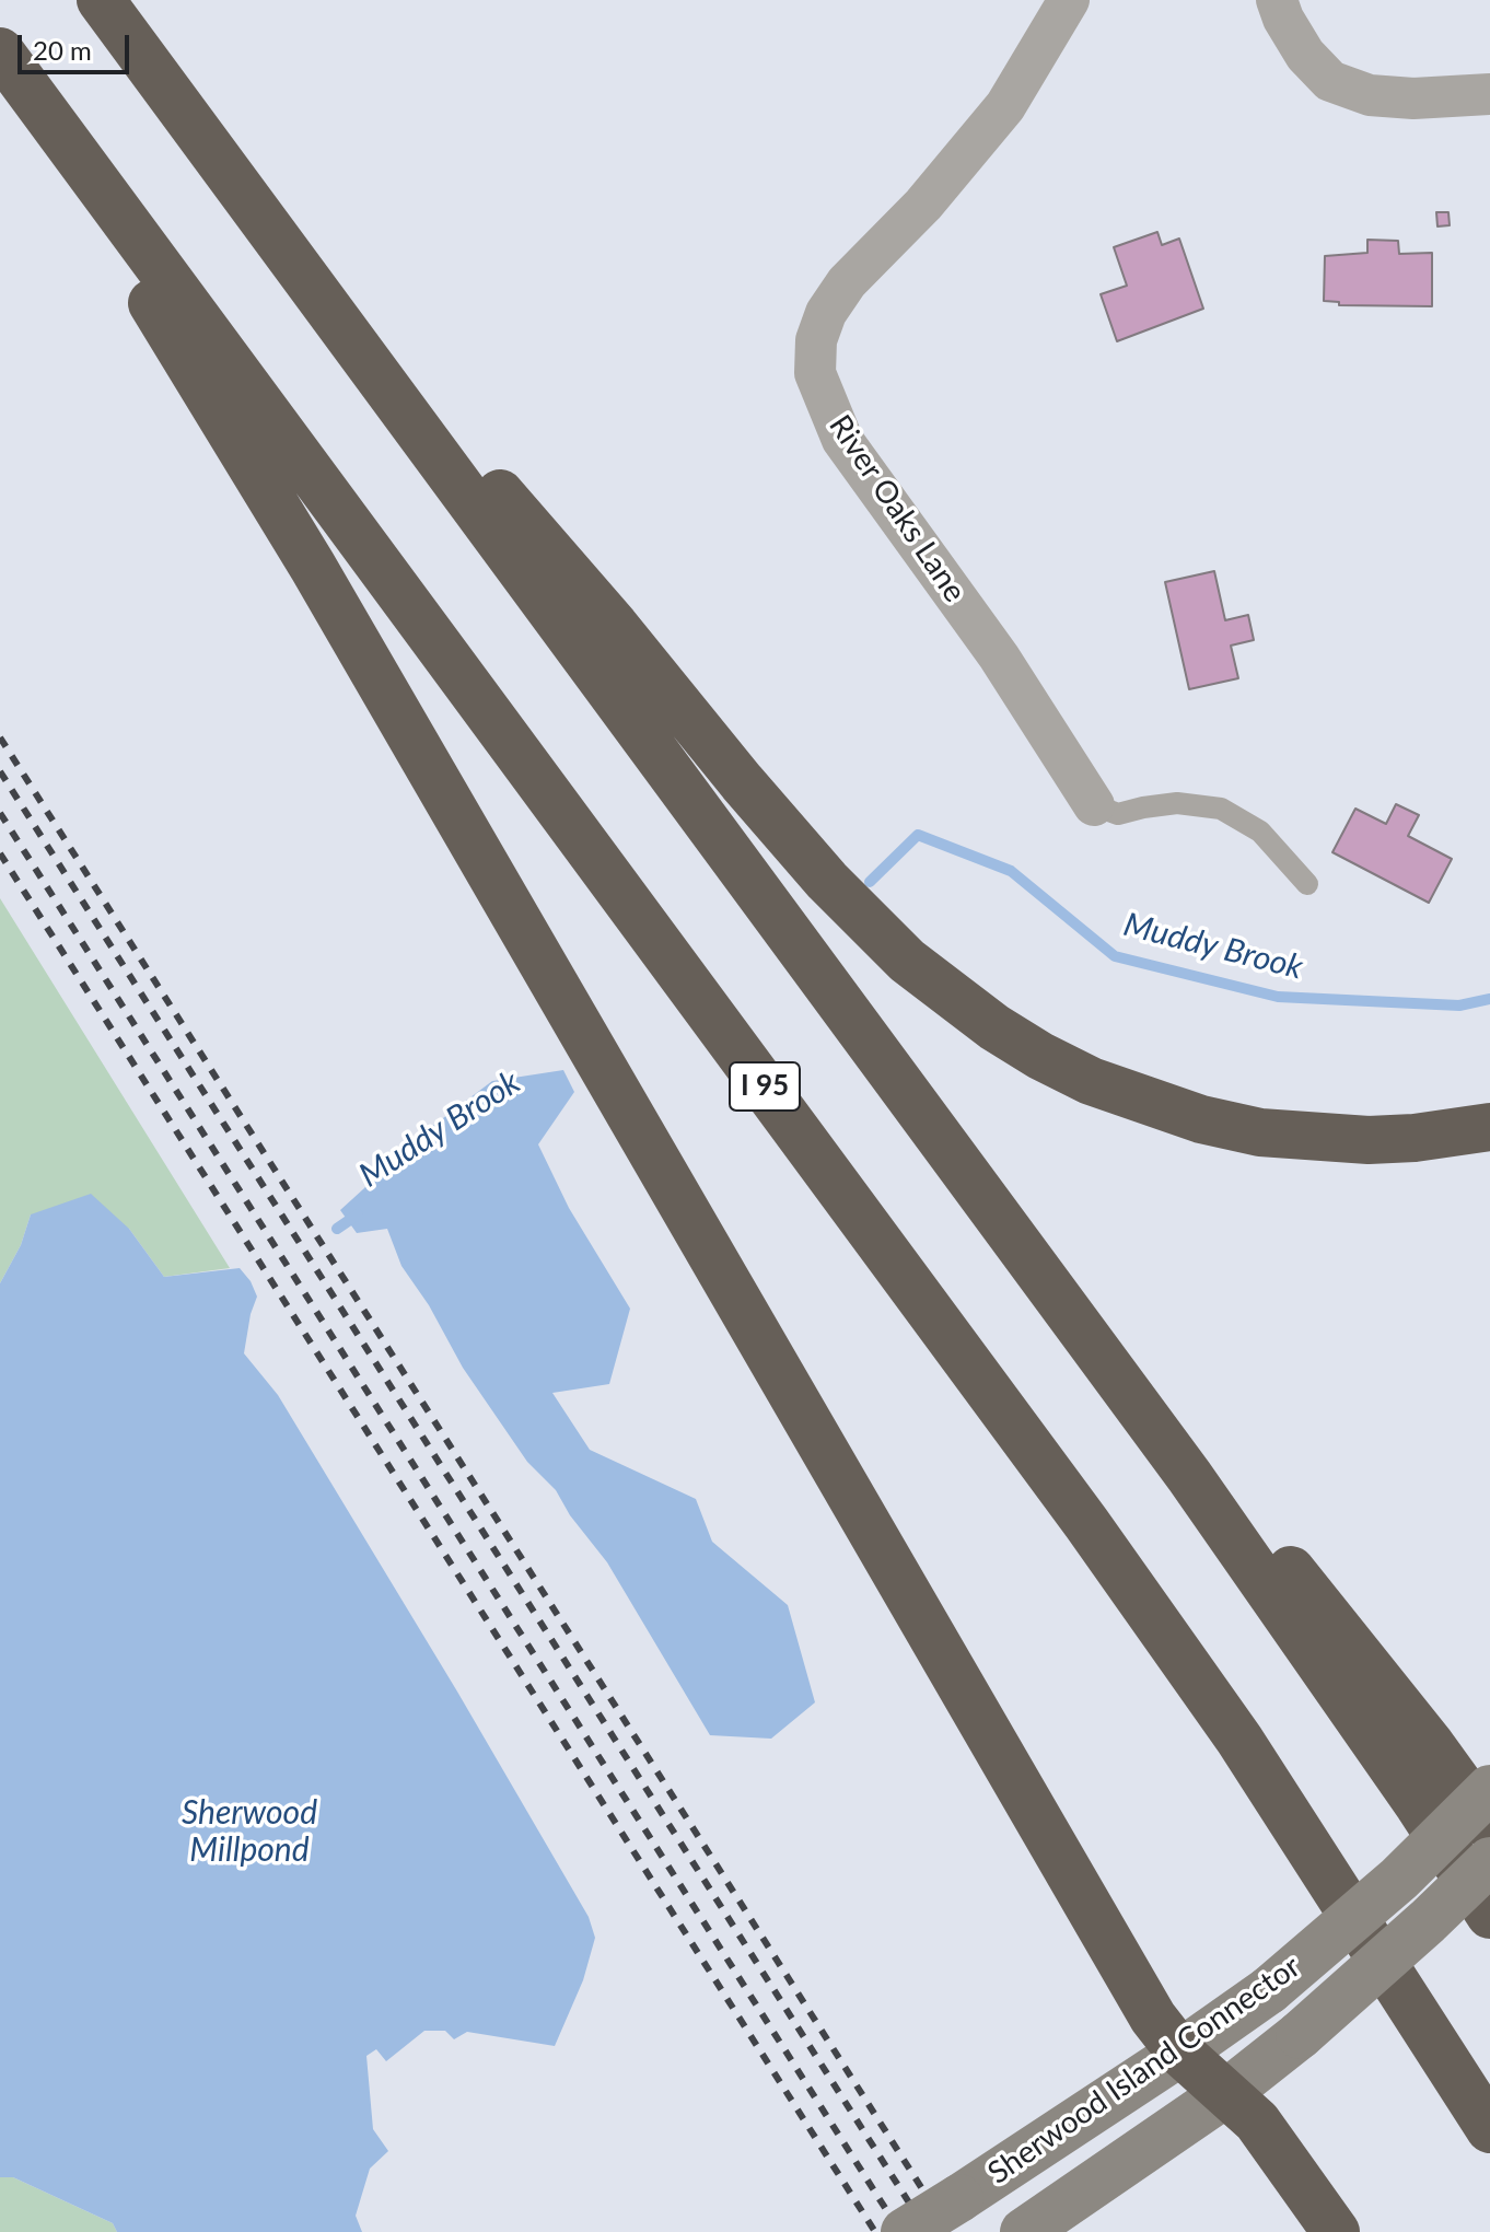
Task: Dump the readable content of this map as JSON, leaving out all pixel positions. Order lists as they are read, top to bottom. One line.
{"streets":{"highway":["I 95"],"main road":["Sherwood Island Connector"],"street":["River Oaks Lane"]},"water":["Muddy Brook","Sherwood Millpond"],"scale_bar":"20 m"}
